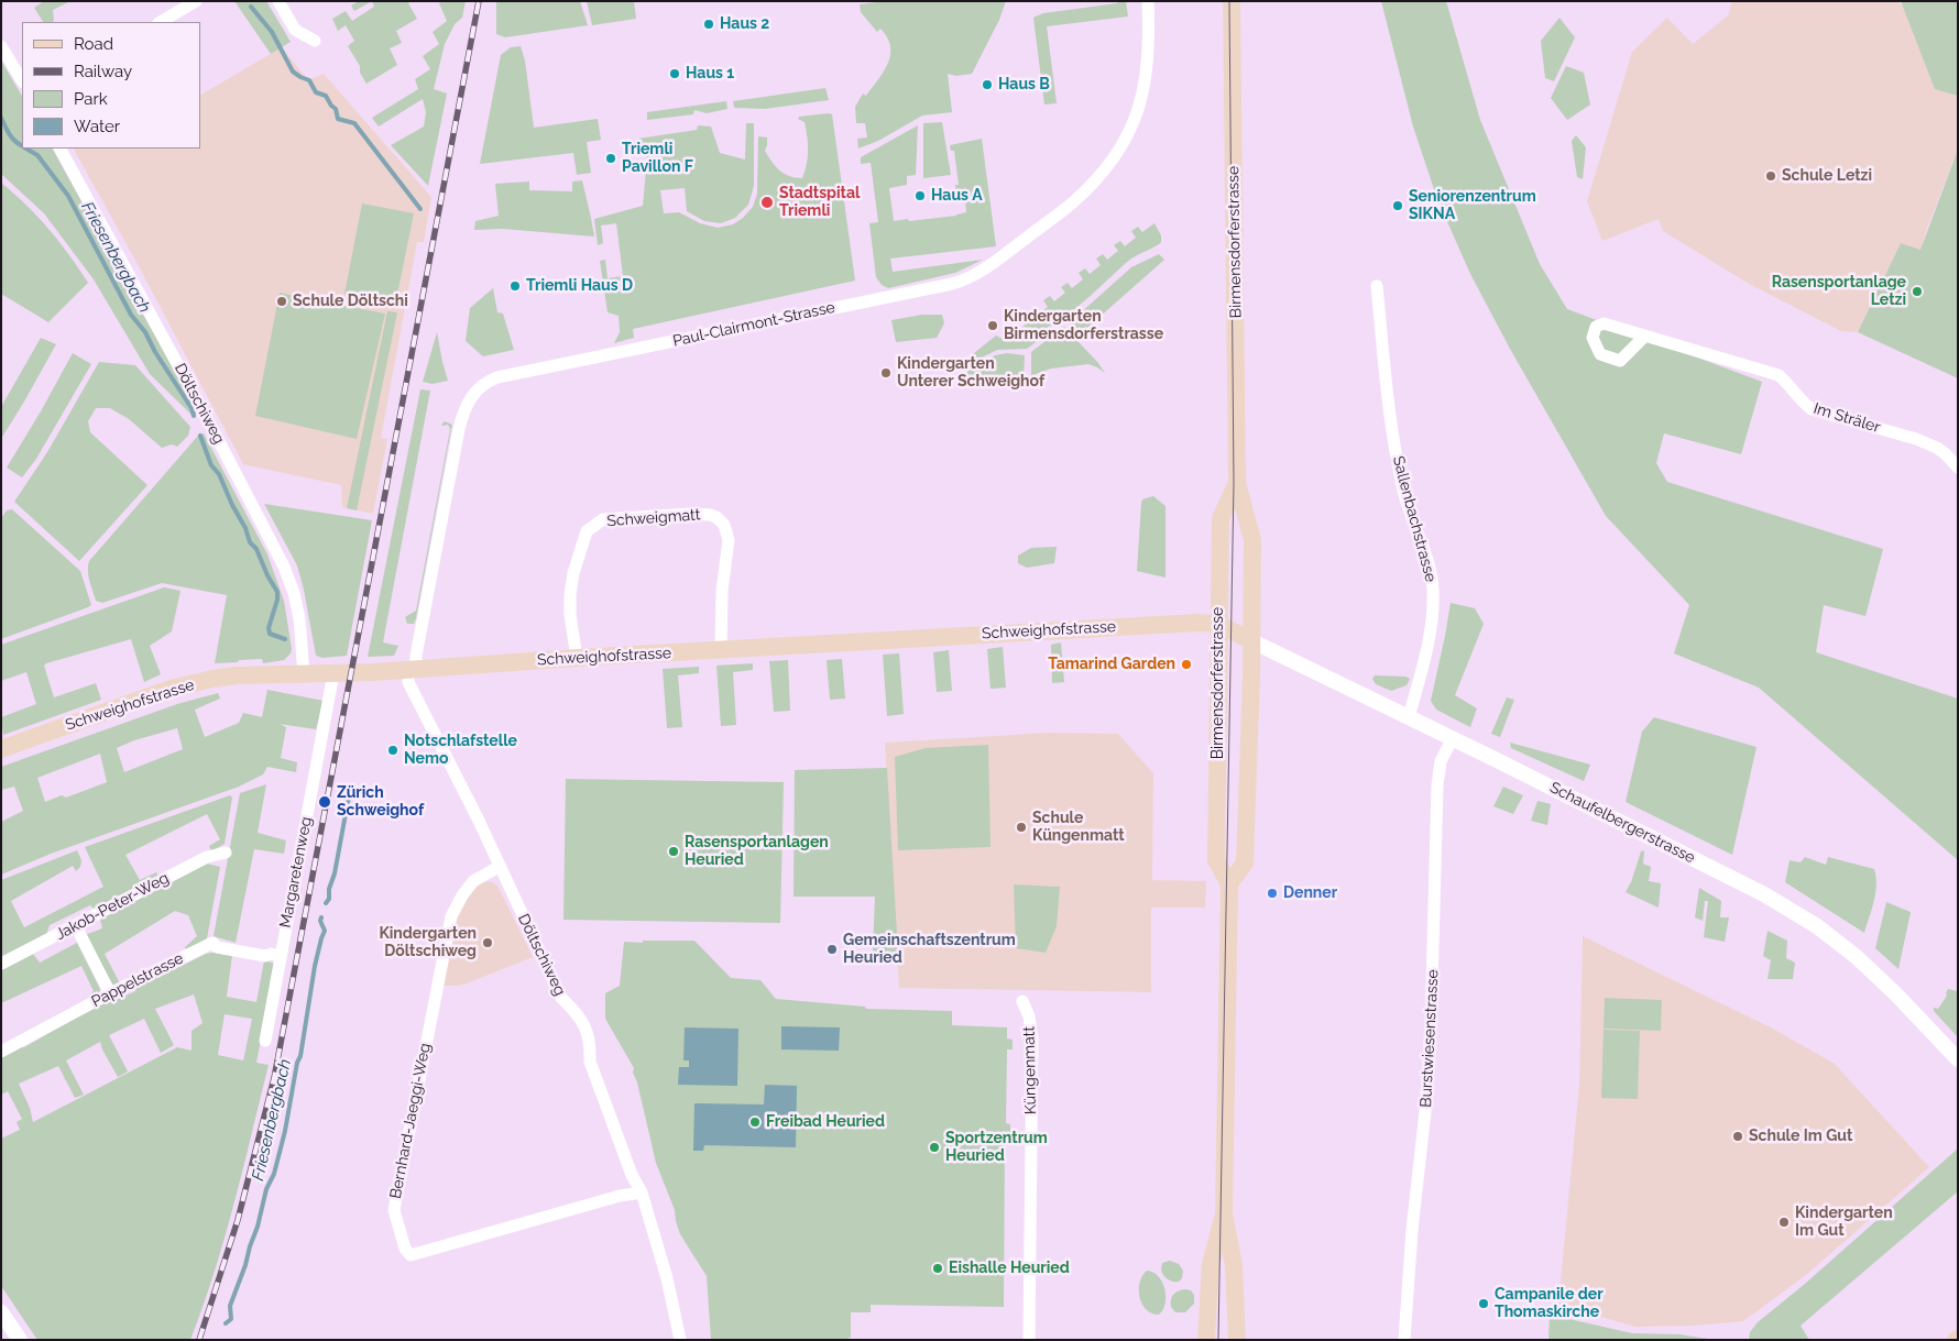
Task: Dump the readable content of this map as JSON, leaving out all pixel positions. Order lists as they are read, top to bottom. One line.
{"streets":{"main road":["Birmensdorferstrasse","Schweighofstrasse"],"street":["Paul-Clairmont-Strasse","Döltschiweg","Im Sträler","Schweigmatt","Sallenbachstrasse","Schaufelbergerstrasse","Margaretenweg","Jakob-Peter-Weg","Pappelstrasse","Burstwiesenstrasse","Küngenmatt","Bernhard-Jaeggi-Weg"]},"crossings":[["Birmensdorferstrasse","Schweighofstrasse"],["Birmensdorferstrasse","Schaufelbergerstrasse"],["Paul-Clairmont-Strasse","Döltschiweg"],["Paul-Clairmont-Strasse","Schweighofstrasse"],["Döltschiweg","Schweighofstrasse"],["Döltschiweg","Bernhard-Jaeggi-Weg"],["Schweigmatt","Schweighofstrasse"],["Sallenbachstrasse","Schaufelbergerstrasse"],["Schweighofstrasse","Margaretenweg"],["Schaufelbergerstrasse","Burstwiesenstrasse"],["Margaretenweg","Pappelstrasse"]],"water":["Friesenbergbach"],"places":["Haus 2","Haus 1","Haus B","Triemli Pavillon F","Schule Letzi","Haus A","Stadtspital Triemli","Seniorenzentrum SIKNA","Triemli Haus D","Rasensportanlage Letzi","Schule Döltschi","Kindergarten Birmensdorferstrasse","Kindergarten Unterer Schweighof","Tamarind Garden","Notschlafstelle Nemo","Zürich Schweighof","Schule Küngenmatt","Rasensportanlagen Heuried","Denner","Kindergarten Döltschiweg","Gemeinschaftszentrum Heuried","Freibad Heuried","Schule Im Gut","Sportzentrum Heuried","Kindergarten Im Gut","Eishalle Heuried","Campanile der Thomaskirche"],"legend":["Road","Railway","Park","Water"]}
